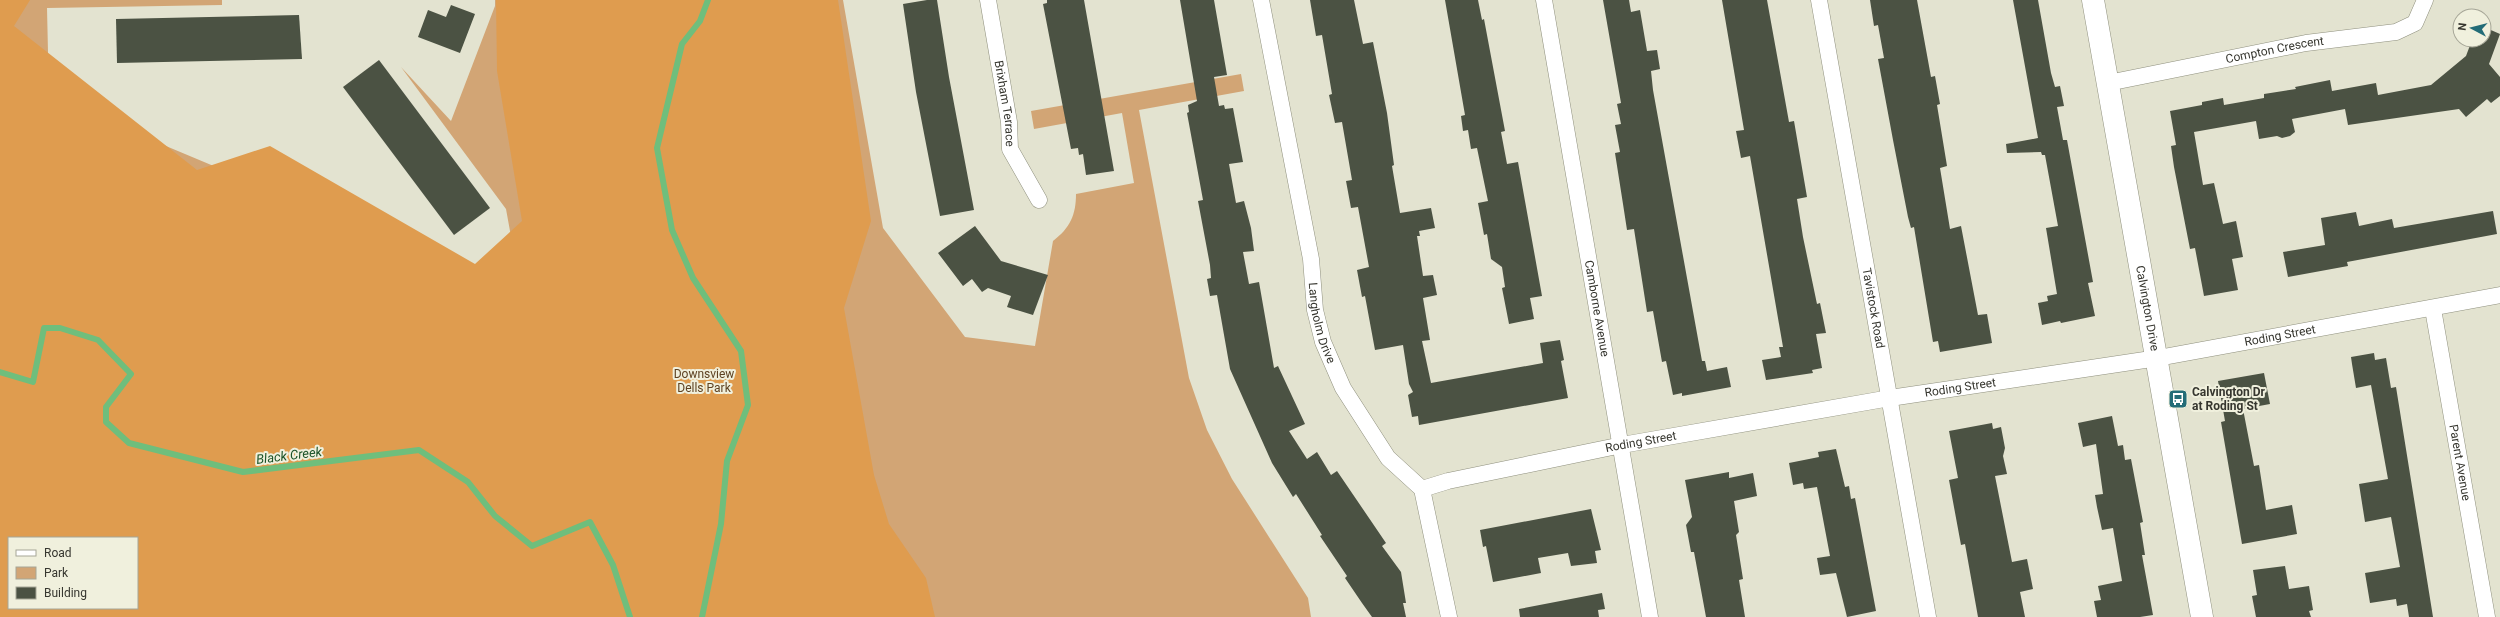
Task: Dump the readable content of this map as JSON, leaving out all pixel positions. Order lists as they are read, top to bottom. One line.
{"streets":{"street":["Compton Crescent","Brixham Terrace","Camborne Avenue","Tavistock Road","Calvington Drive","Langholm Drive","Roding Street","Parent Avenue"]},"crossings":[["Compton Crescent","Calvington Drive"],["Camborne Avenue","Roding Street"],["Tavistock Road","Roding Street"],["Calvington Drive","Roding Street"],["Langholm Drive","Roding Street"],["Roding Street","Parent Avenue"]],"water":["Black Creek"],"parks":["Downsview Dells Park"],"places":{"bus stop":["Calvington Dr at Roding St"]},"legend":["Road","Park","Building"],"north":"left"}
